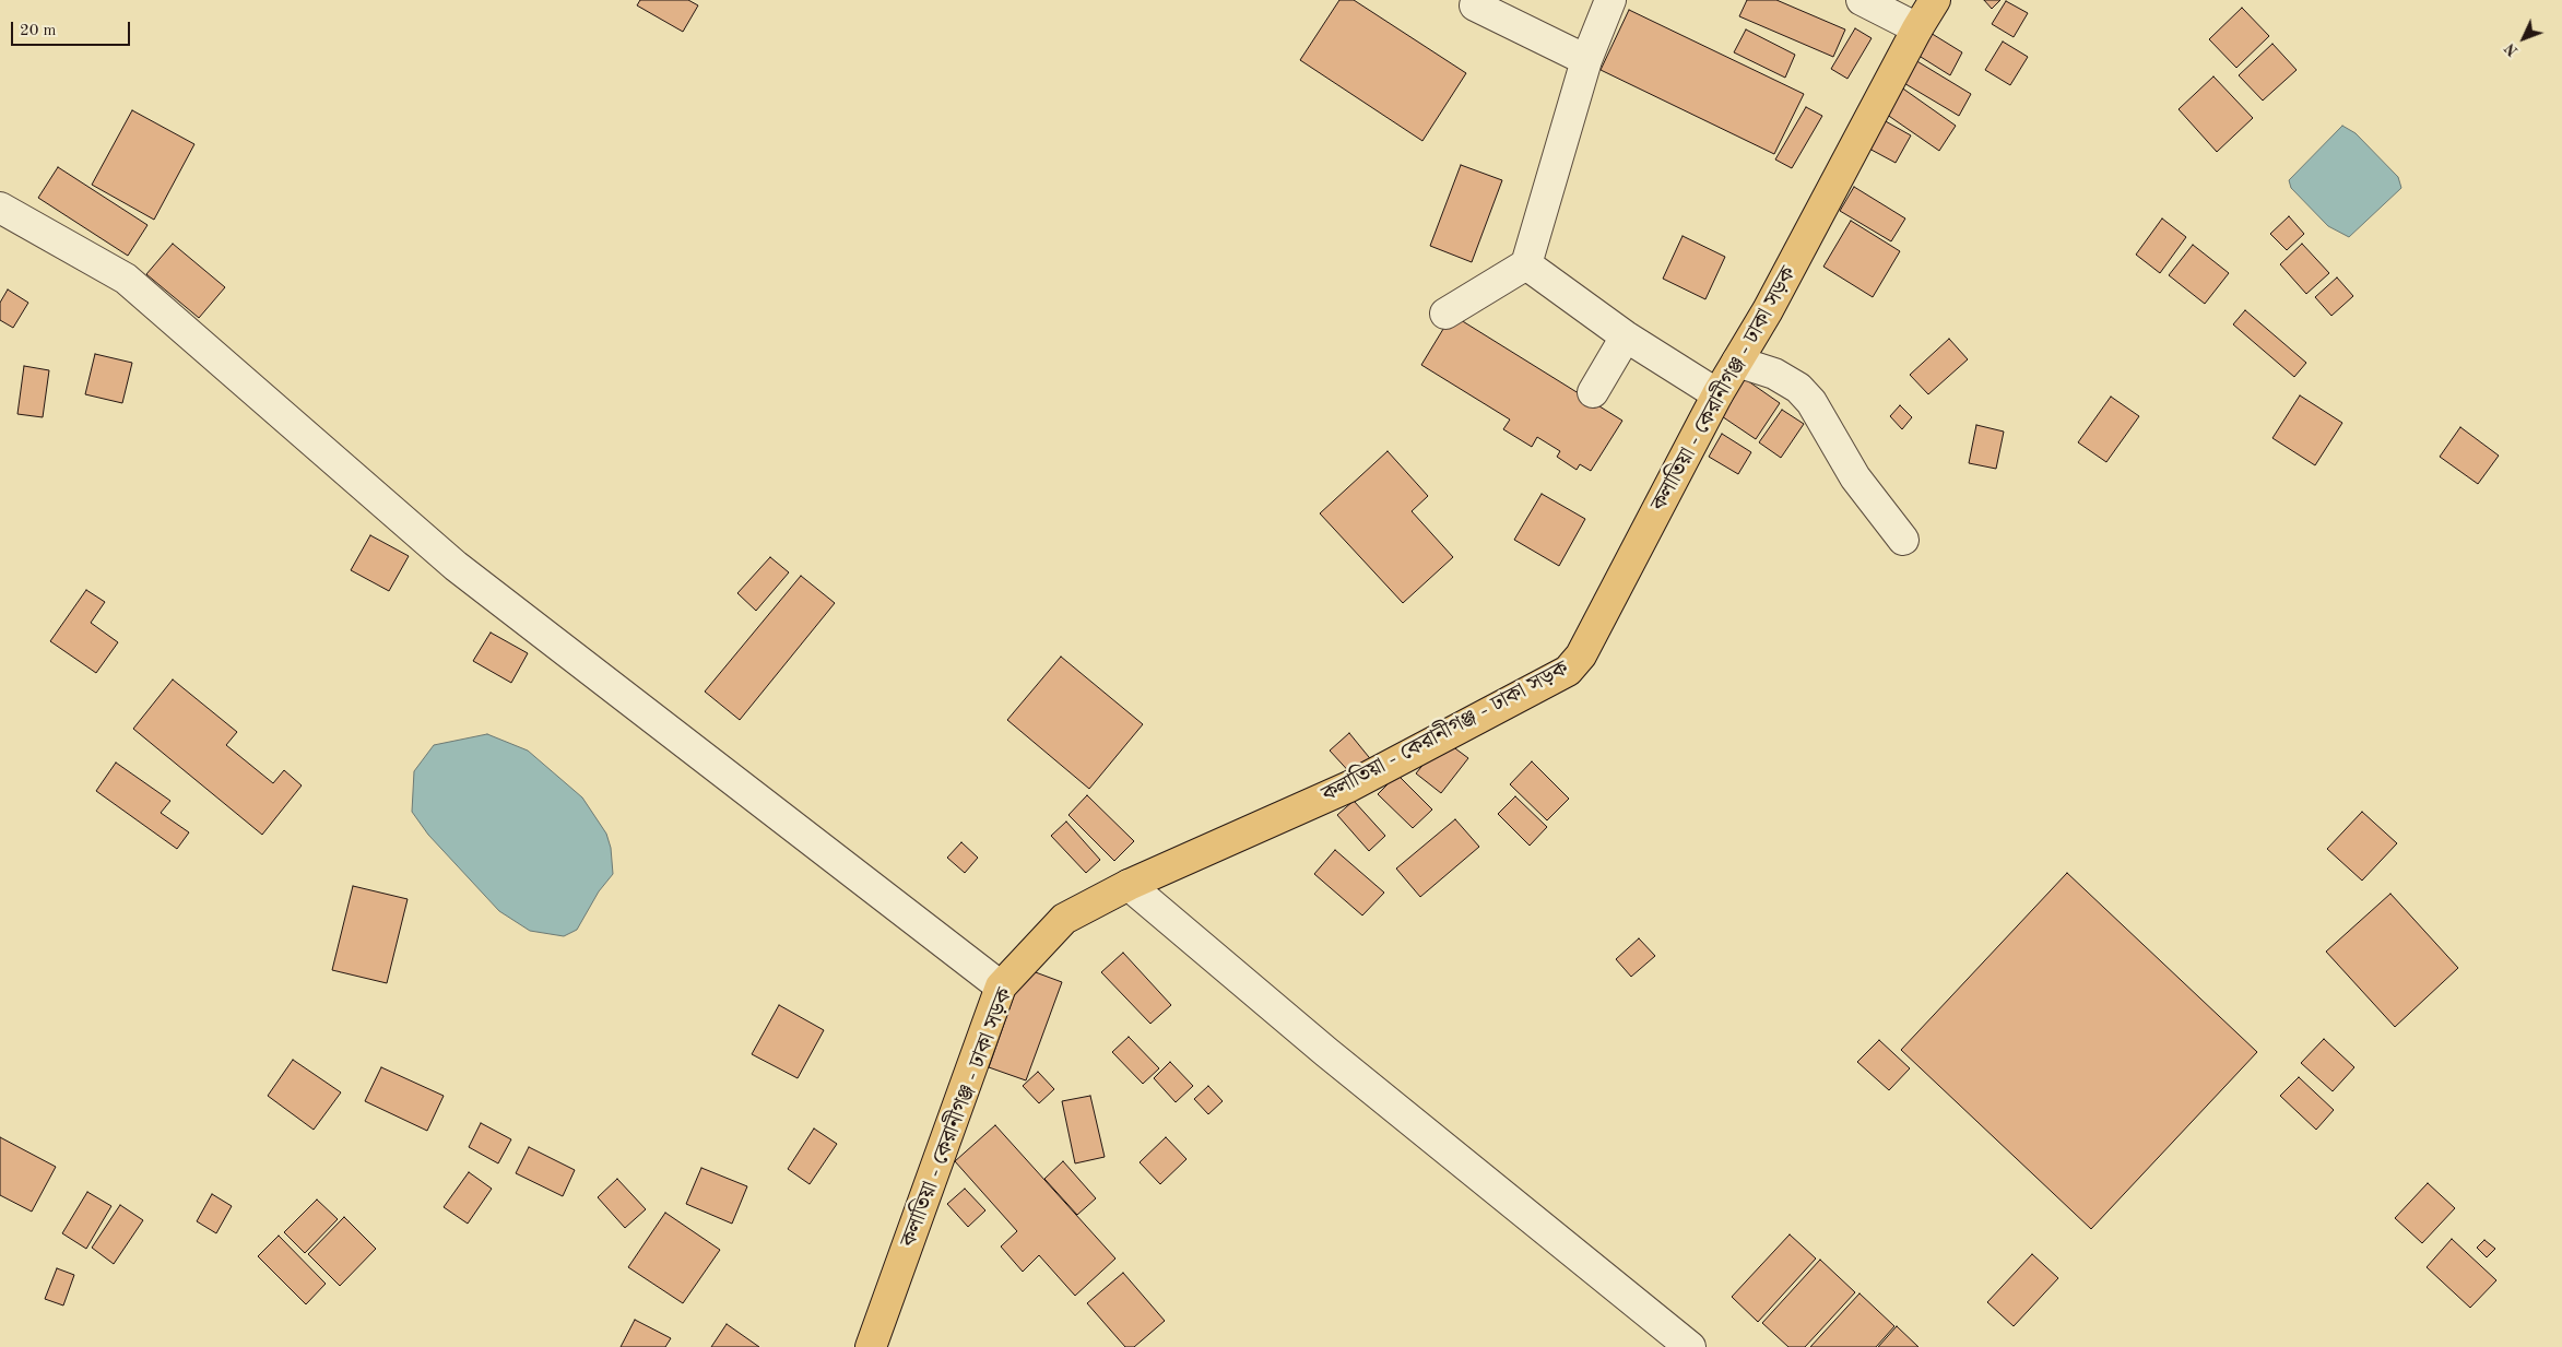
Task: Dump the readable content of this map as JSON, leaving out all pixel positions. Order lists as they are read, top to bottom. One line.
{"streets":{"main road":["কলাতিয়া - কেরানীগঞ্জ - ঢাকা সড়ক"]},"scale_bar":"20 m","north":"bottom left"}
